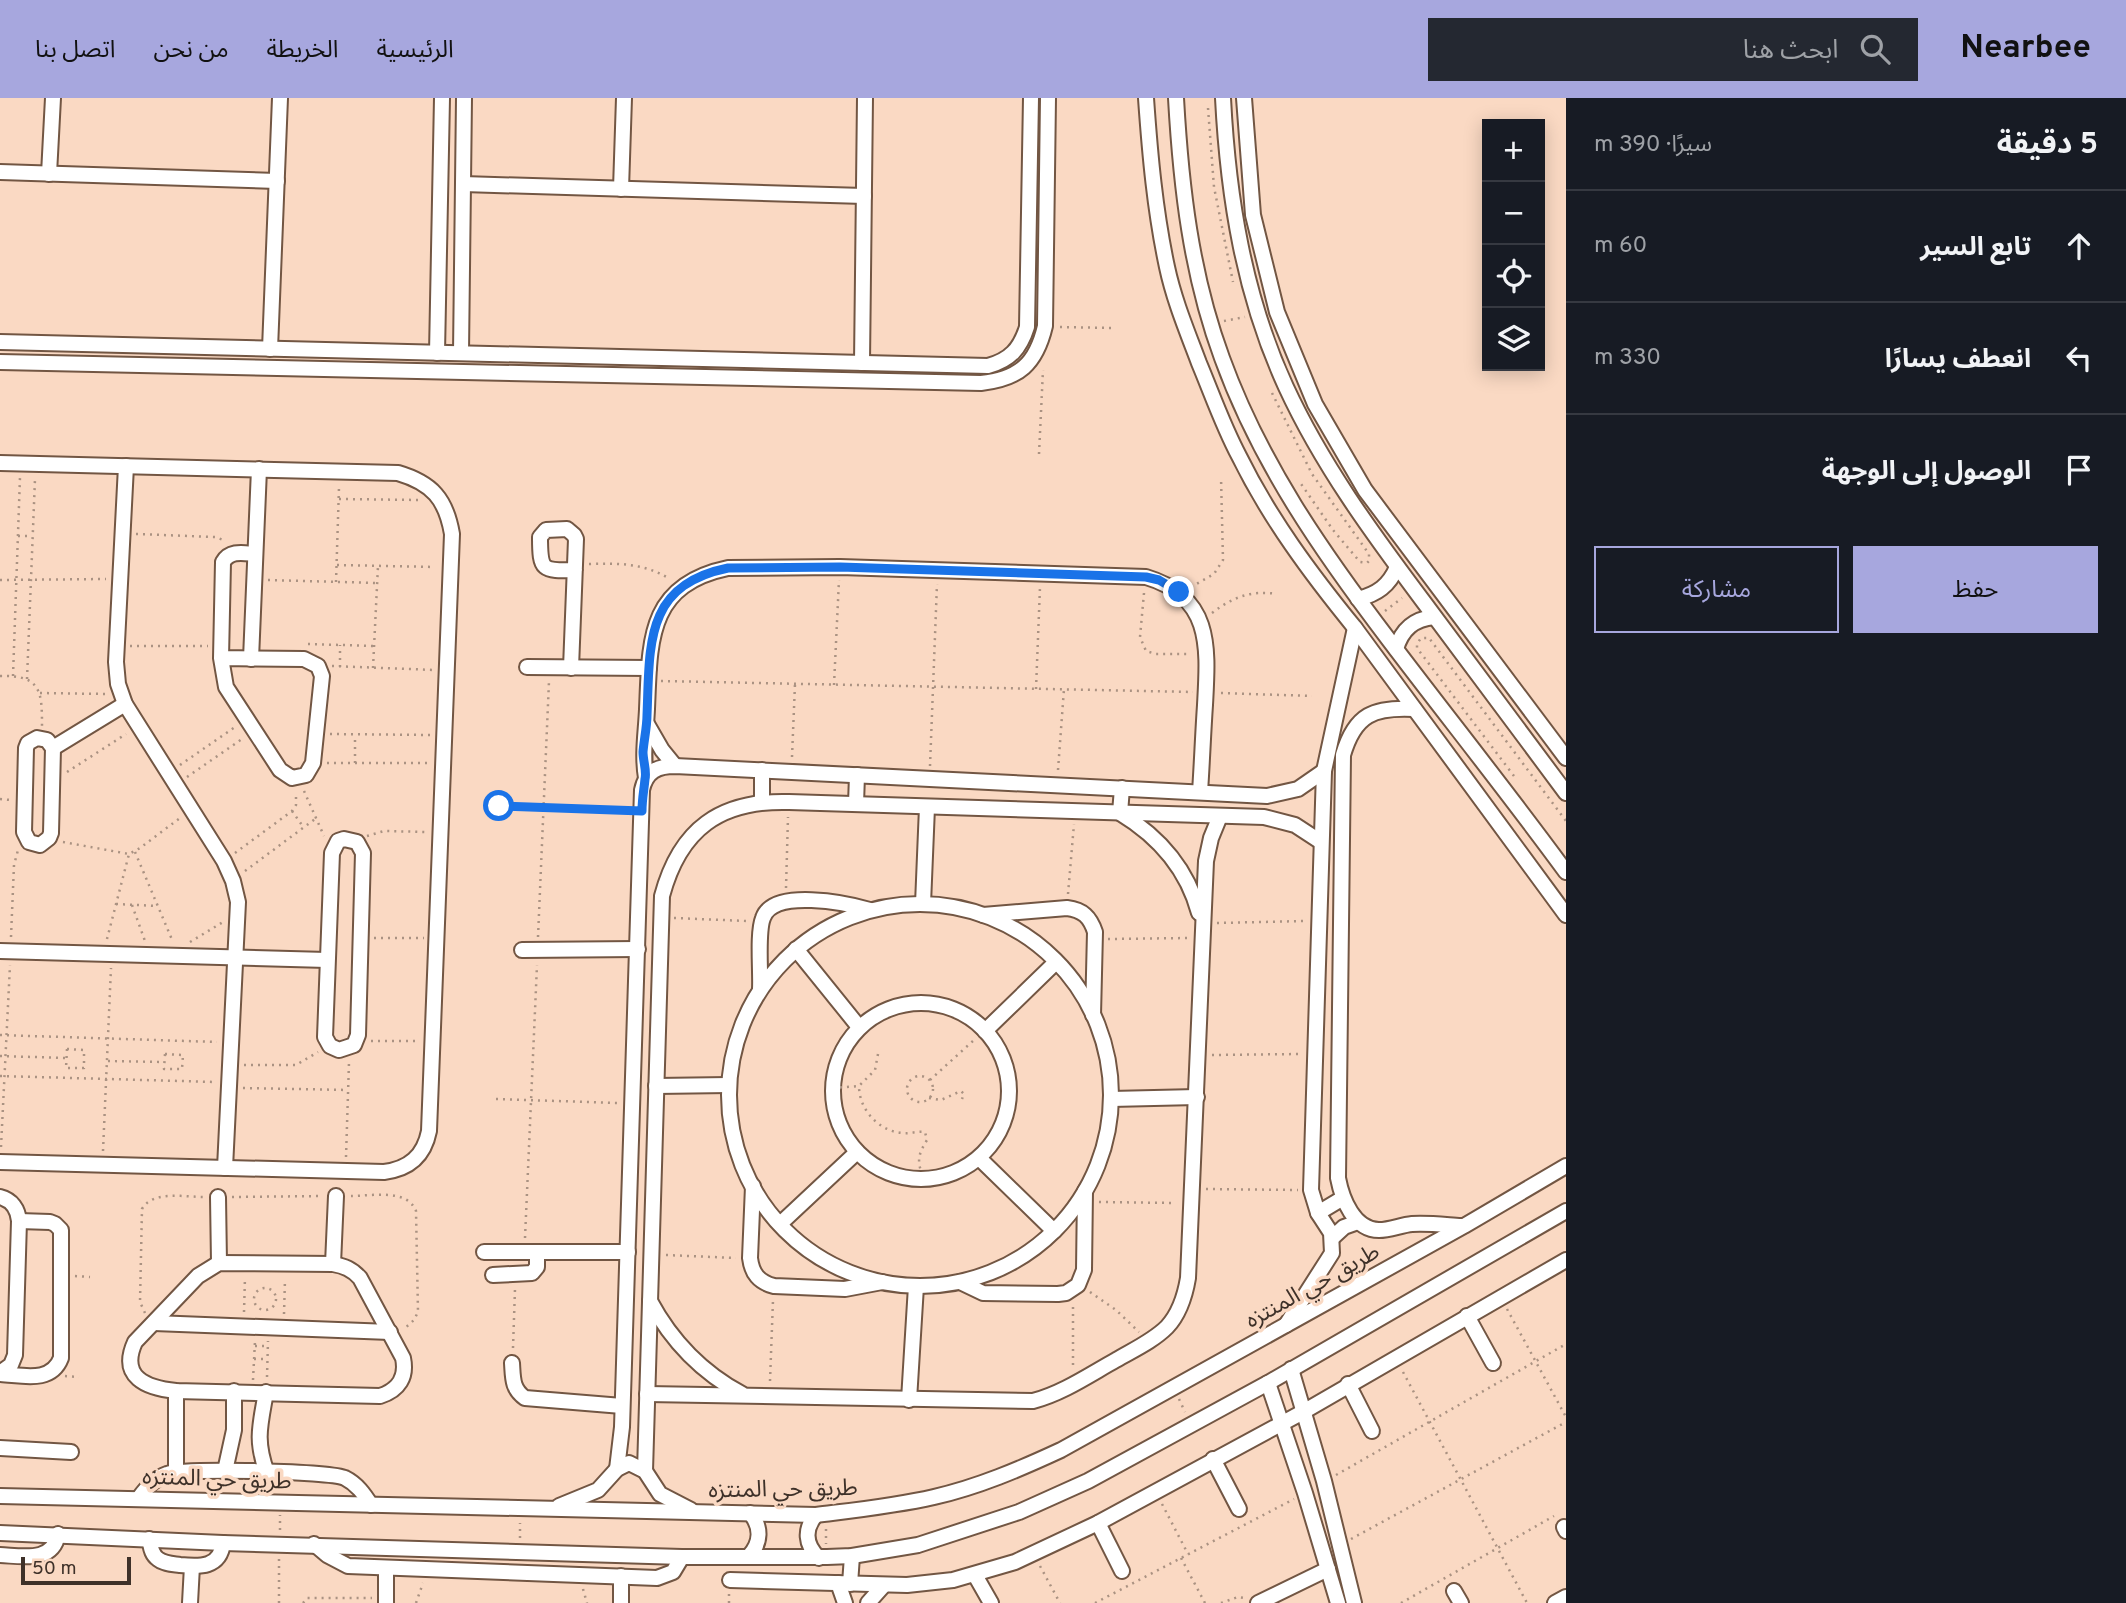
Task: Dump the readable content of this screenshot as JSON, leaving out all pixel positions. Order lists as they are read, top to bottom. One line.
{"streets":{"street":["طريق حي المنتزه"]},"scale_bar":"50 m","page":{"header":"Nearbee","search":"ابحث هنا","nav":["الرئيسية","الخريطة","من نحن","اتصل بنا"],"heading":["5 دقيقة","سيرًا · 390 m"],"map_buttons":["+","−"],"list":[["تابع السير","60 m"],["انعطف يسارًا","330 m"],"الوصول إلى الوجهة"],"buttons":["حفظ","مشاركة"],"scale":"50 m"}}
